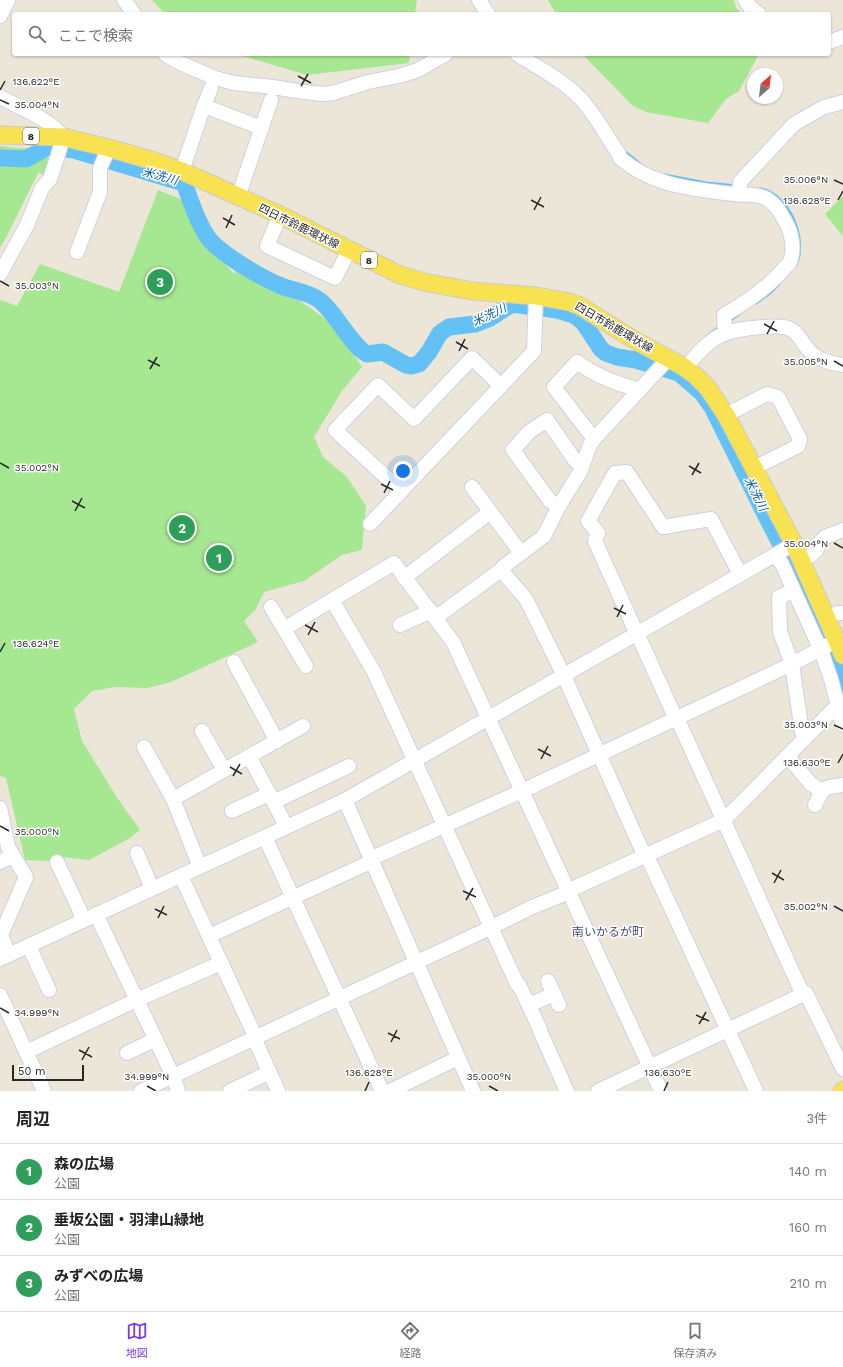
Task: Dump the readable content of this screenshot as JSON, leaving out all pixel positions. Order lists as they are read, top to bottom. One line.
{"streets":{"main road":["8","四日市鈴鹿環状線"]},"districts":["南いかるが町"],"water":["米洗川"],"scale_bar":"50 m","north":"top right","page":{"search":"ここで検索","pins":["3","2","1"],"scale":"50 m","heading":["周辺","3件"],"list":[{"mark":"1","name":"森の広場","note":"公園","value":"140 m"},{"mark":"2","name":"垂坂公園・羽津山緑地","note":"公園","value":"160 m"},{"mark":"3","name":"みずべの広場","note":"公園","value":"210 m"}],"nav":["地図","経路","保存済み"]},"coordinates":["136.622°E","35.004°N","35.006°N","136.628°E","35.003°N","35.005°N","35.002°N","136.624°E","136.630°E","35.000°N","34.999°N"]}
